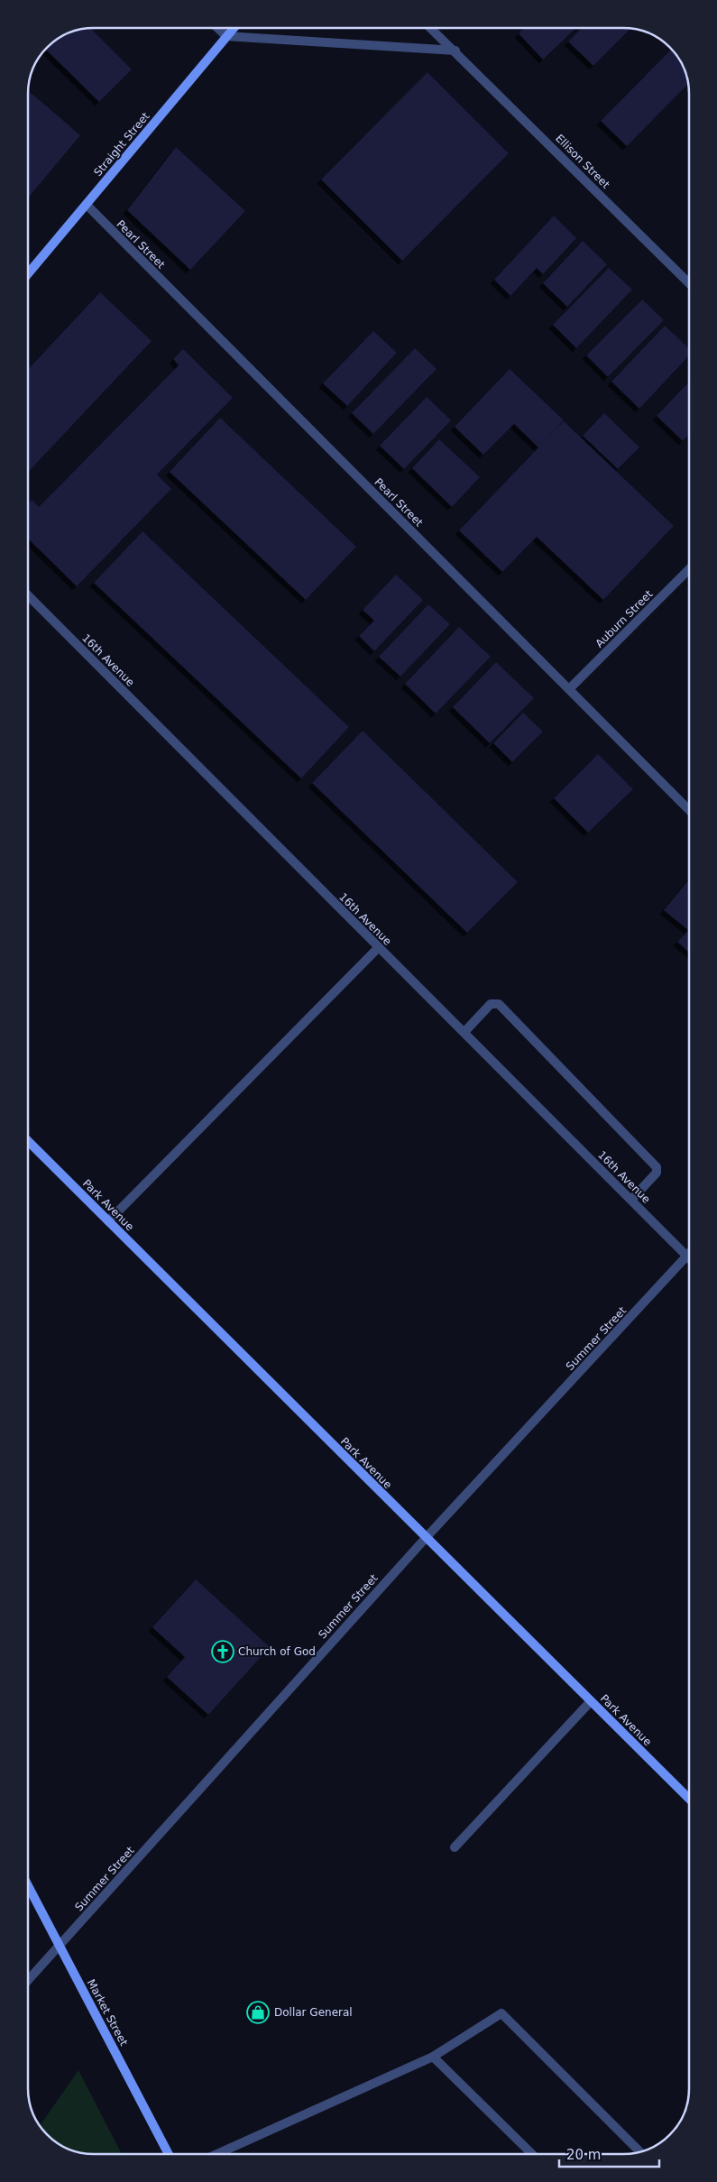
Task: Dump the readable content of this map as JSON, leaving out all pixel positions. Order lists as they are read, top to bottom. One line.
{"streets":{"main road":["Straight Street","Park Avenue","Market Street"],"street":["Ellison Street","Pearl Street","Auburn Street","16th Avenue","Summer Street"]},"crossings":[["Straight Street","Pearl Street"],["Pearl Street","Auburn Street"],["16th Avenue","Summer Street"],["Park Avenue","Summer Street"],["Summer Street","Market Street"]],"places":{"church":["Church of God"],"shop":["Dollar General"]},"scale_bar":"20 m"}
